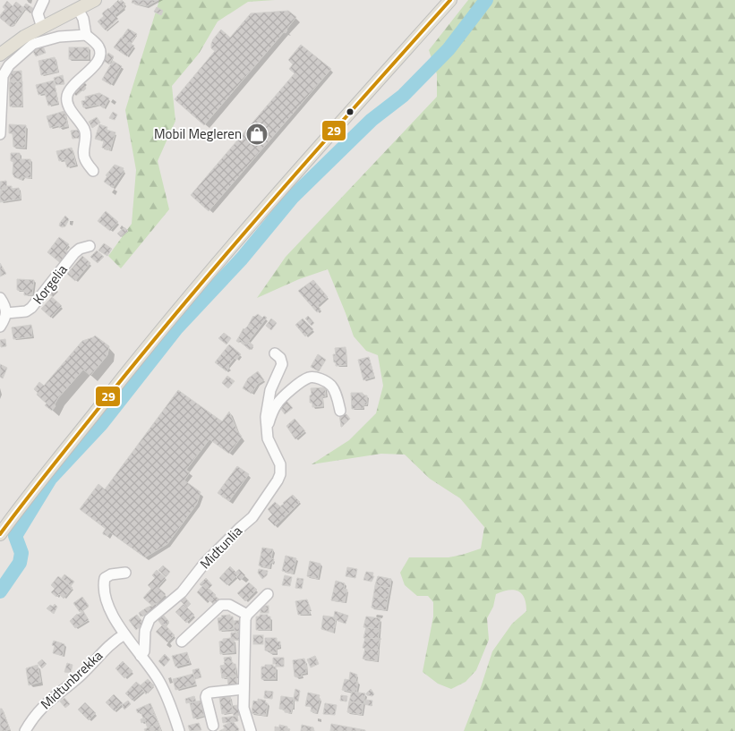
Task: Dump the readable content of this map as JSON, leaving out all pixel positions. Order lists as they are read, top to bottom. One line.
{"streets":{"street":["Korgelia","Midtunlia","Midtunbrekka"]},"places":{"shop":["Mobil Megleren"]},"lines":["transit line 29"]}
